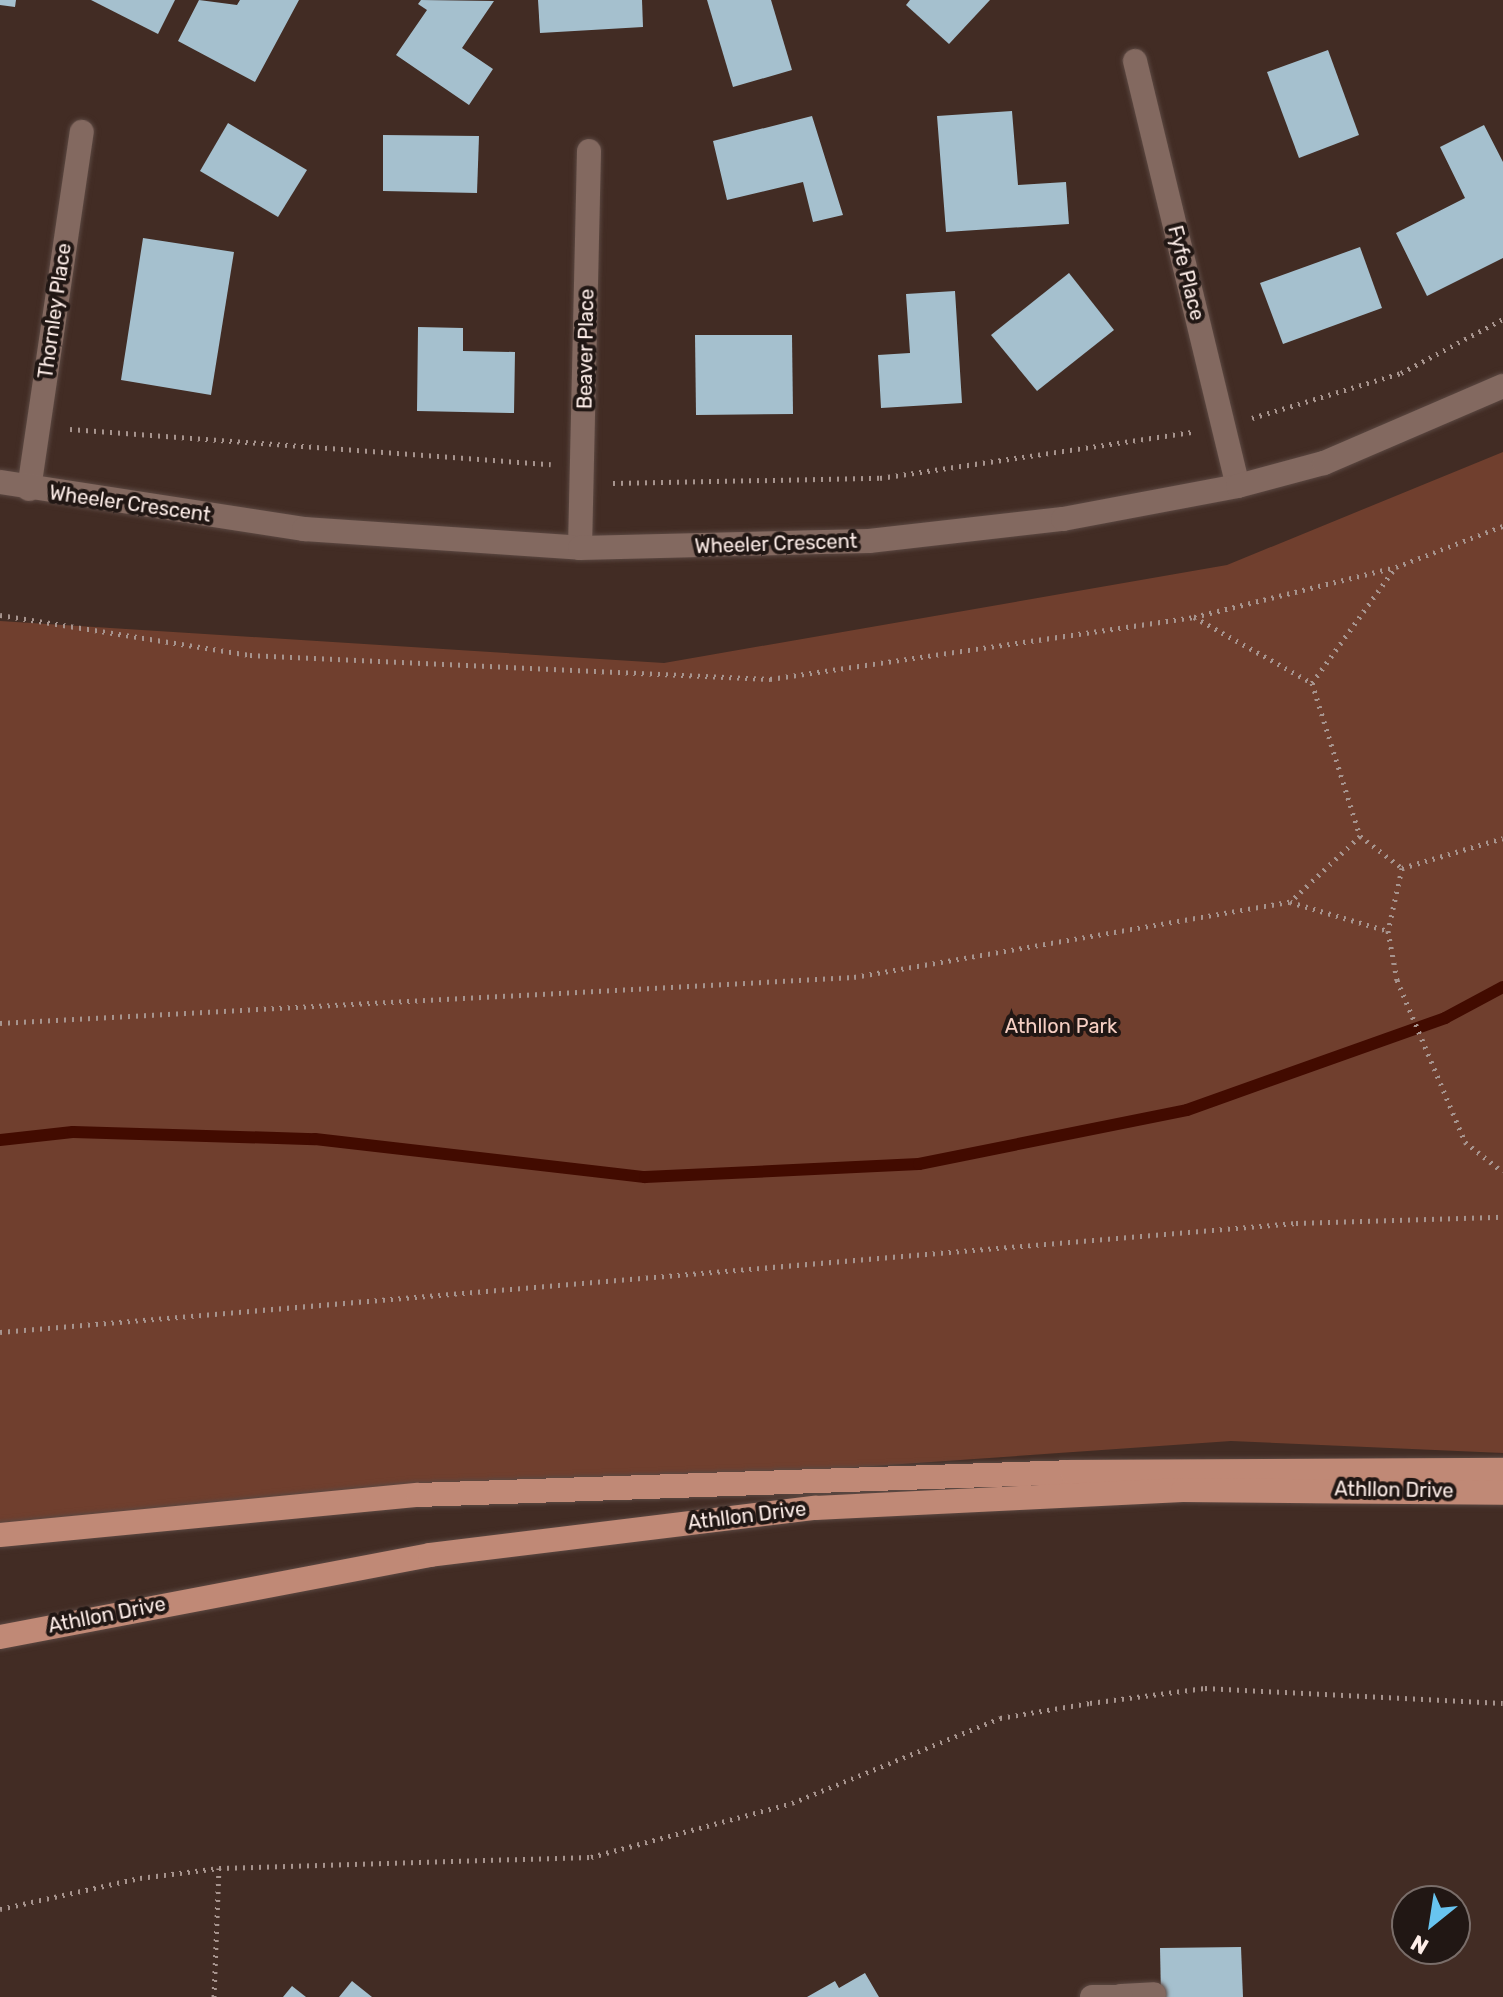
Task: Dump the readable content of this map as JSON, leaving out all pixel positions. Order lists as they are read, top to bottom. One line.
{"streets":{"main road":["Athllon Drive"],"street":["Fyfe Place","Thornley Place","Beaver Place","Wheeler Crescent"]},"crossings":[["Fyfe Place","Wheeler Crescent"],["Thornley Place","Wheeler Crescent"],["Beaver Place","Wheeler Crescent"]],"parks":["Athllon Park"],"north":"bottom left"}
